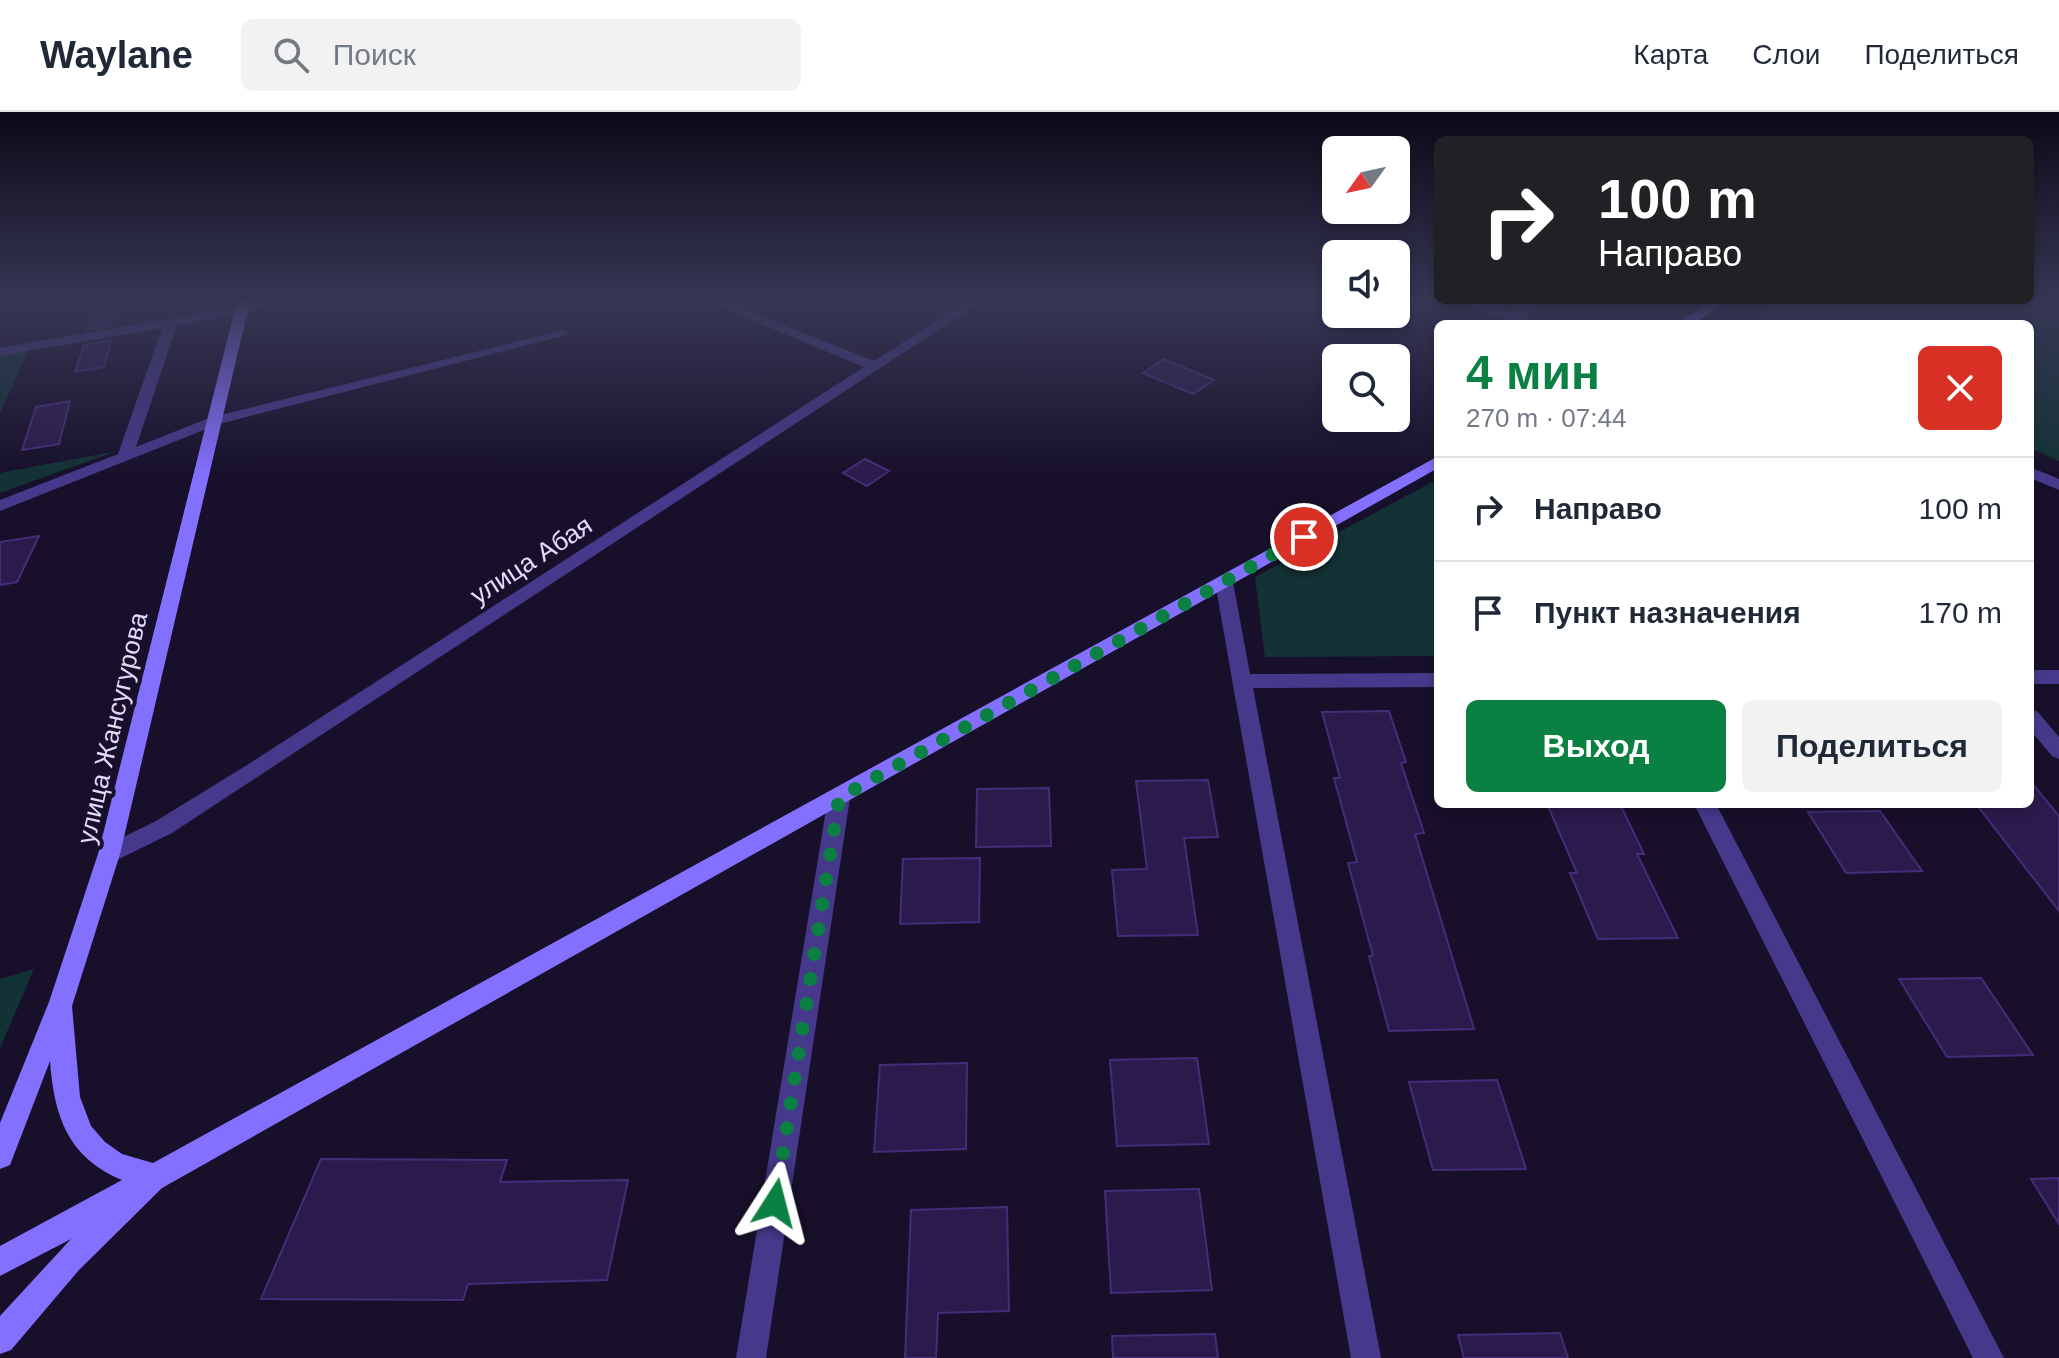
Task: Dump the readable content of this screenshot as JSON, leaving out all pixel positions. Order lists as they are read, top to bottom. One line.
{"streets":{"main road":["улица Жансугурова"],"street":["улица Абая"]},"crossings":[["улица Абая","улица Жансугурова"]],"north":"bottom left","page":{"header":"Waylane","search":"Поиск","nav":["Карта","Слои","Поделиться"],"turn":["100 m","Направо"],"heading":["4 мин","270 m · 07:44"],"list":[{"name":"Направо","value":"100 m"},{"name":"Пункт назначения","value":"170 m"}],"buttons":["Выход","Поделиться"]}}
